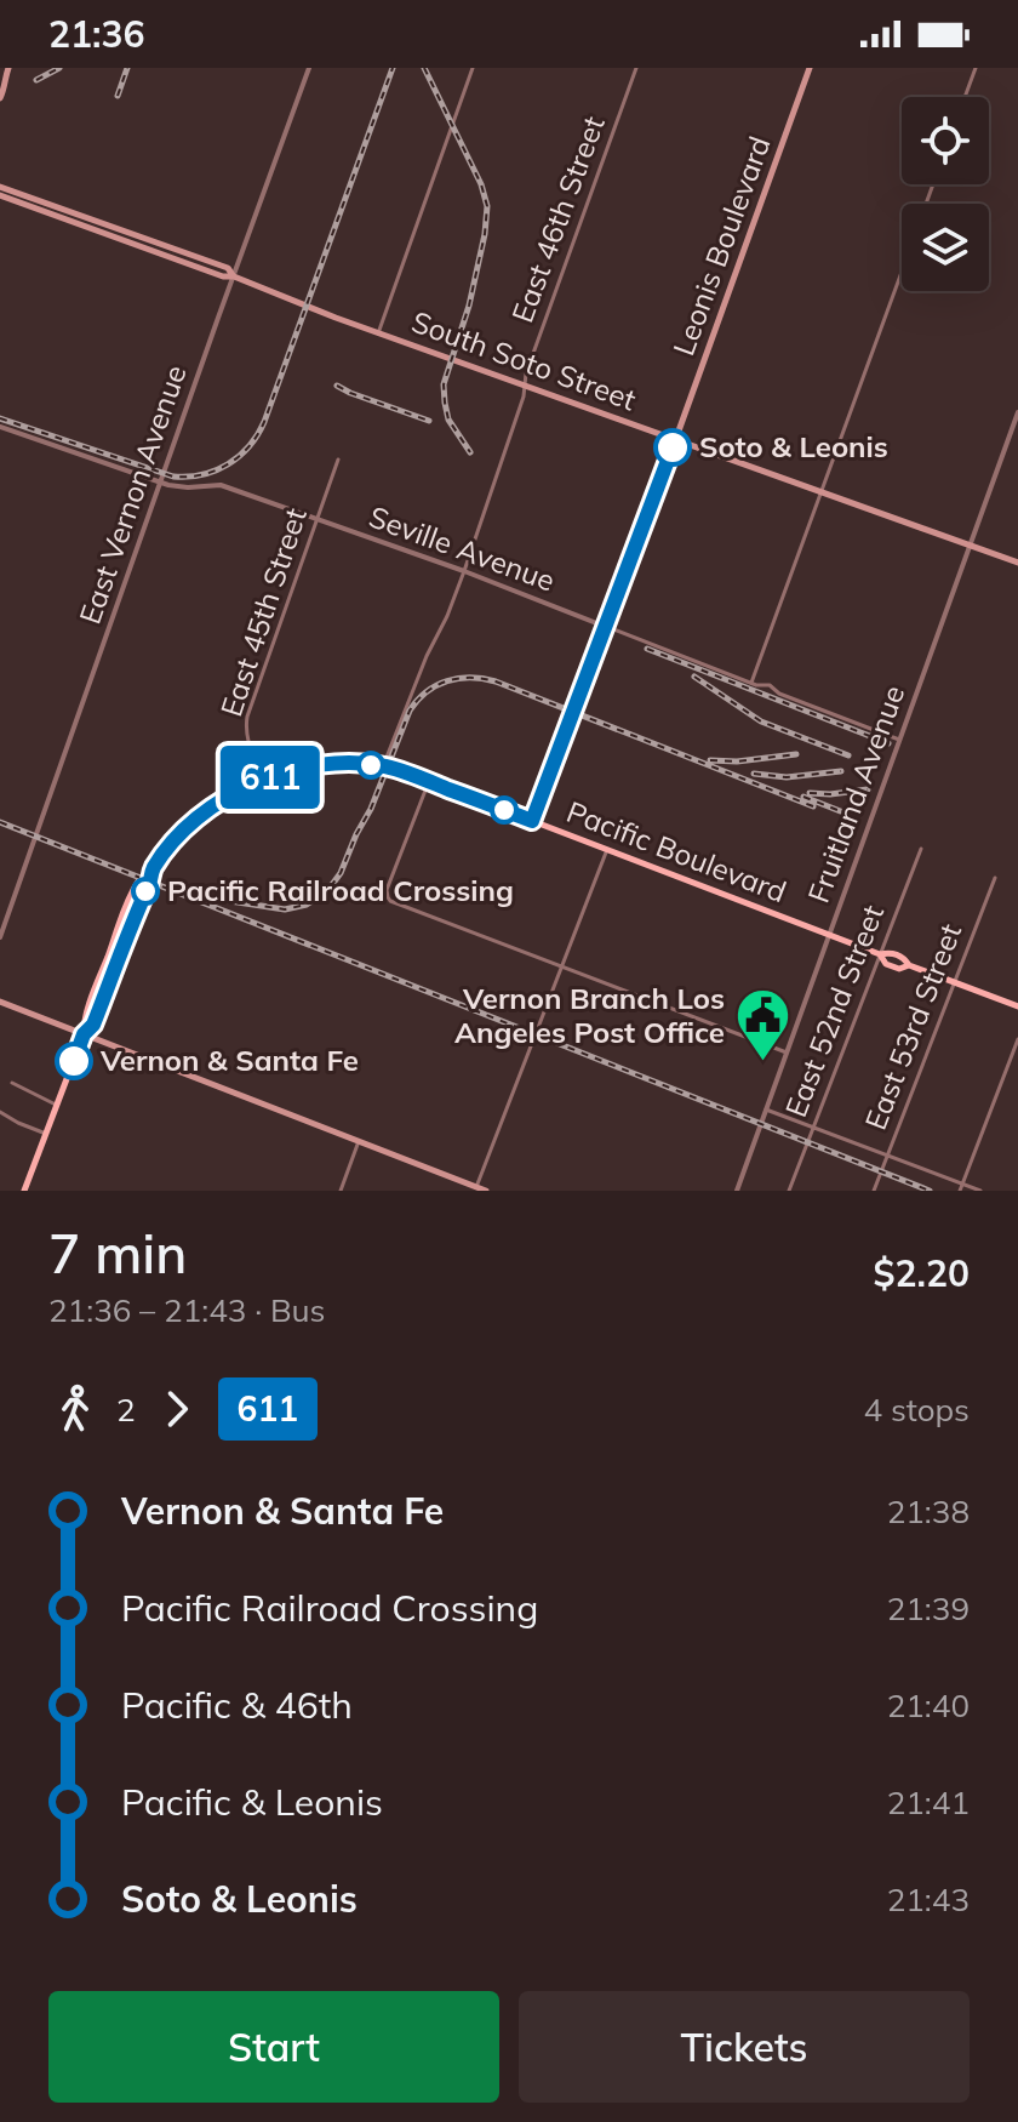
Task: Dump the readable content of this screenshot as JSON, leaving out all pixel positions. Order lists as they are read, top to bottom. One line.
{"streets":{"main road":["Leonis Boulevard","South Soto Street","Pacific Boulevard"],"street":["East 46th Street","East Vernon Avenue","Seville Avenue","East 45th Street","Fruitland Avenue","East 52nd Street","East 53rd Street"]},"crossings":[["East 46th Street","South Soto Street"],["East 46th Street","Seville Avenue"],["East 46th Street","Pacific Boulevard"],["Leonis Boulevard","South Soto Street"],["Leonis Boulevard","Seville Avenue"],["Leonis Boulevard","Pacific Boulevard"],["South Soto Street","East Vernon Avenue"],["South Soto Street","Fruitland Avenue"],["East Vernon Avenue","Seville Avenue"],["Seville Avenue","East 45th Street"],["Seville Avenue","Fruitland Avenue"],["East 45th Street","Pacific Boulevard"],["Fruitland Avenue","Pacific Boulevard"],["Pacific Boulevard","East 52nd Street"],["Pacific Boulevard","East 53rd Street"]],"places":{"other":["Soto & Leonis","Pacific Railroad Crossing","Vernon & Santa Fe"],"public building":["Vernon Branch Los Angeles Post Office"]},"lines":["bus line 611"],"page":{"status":"21:36","on_map":"611","heading":["7 min","21:36 – 21:43 · Bus","$2.20"],"legs":["2","611","4 stops"],"list":[{"name":"Vernon & Santa Fe","value":"21:38"},{"name":"Pacific Railroad Crossing","value":"21:39"},{"name":"Pacific & 46th","value":"21:40"},{"name":"Pacific & Leonis","value":"21:41"},{"name":"Soto & Leonis","value":"21:43"}],"buttons":["Start","Tickets"]}}
